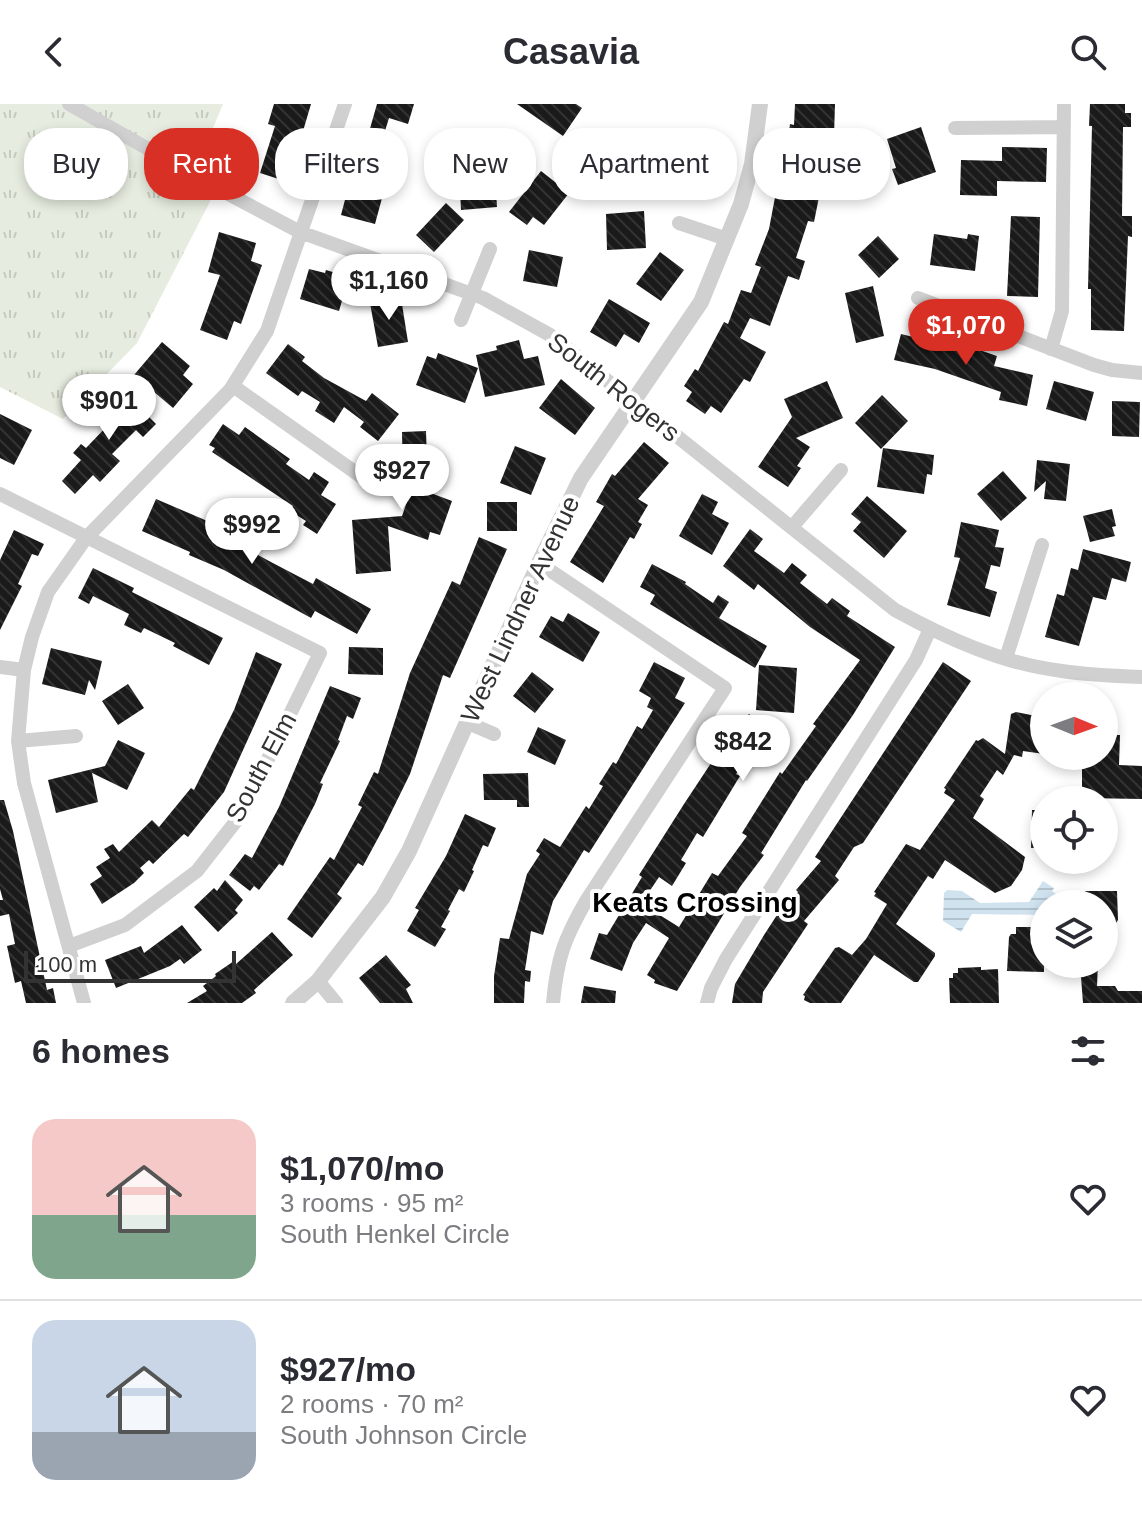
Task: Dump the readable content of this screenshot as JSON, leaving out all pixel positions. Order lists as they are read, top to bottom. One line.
{"streets":{"street":["South Rogers","West Lindner Avenue","South Elm"]},"crossings":[["South Rogers","West Lindner Avenue"]],"districts":["Keats Crossing"],"scale_bar":"100 m","north":"right","page":{"header":"Casavia","chip":["Buy","Rent","Filters","New","Apartment","House"],"price":["$1,160","$1,070","$901","$927","$992","$842"],"scale":"100 m","heading":"6 homes","list":[{"name":"$1,070/mo","note":"3 rooms · 95 m² · South Henkel Circle"},{"name":"$927/mo","note":"2 rooms · 70 m² · South Johnson Circle"}]}}
